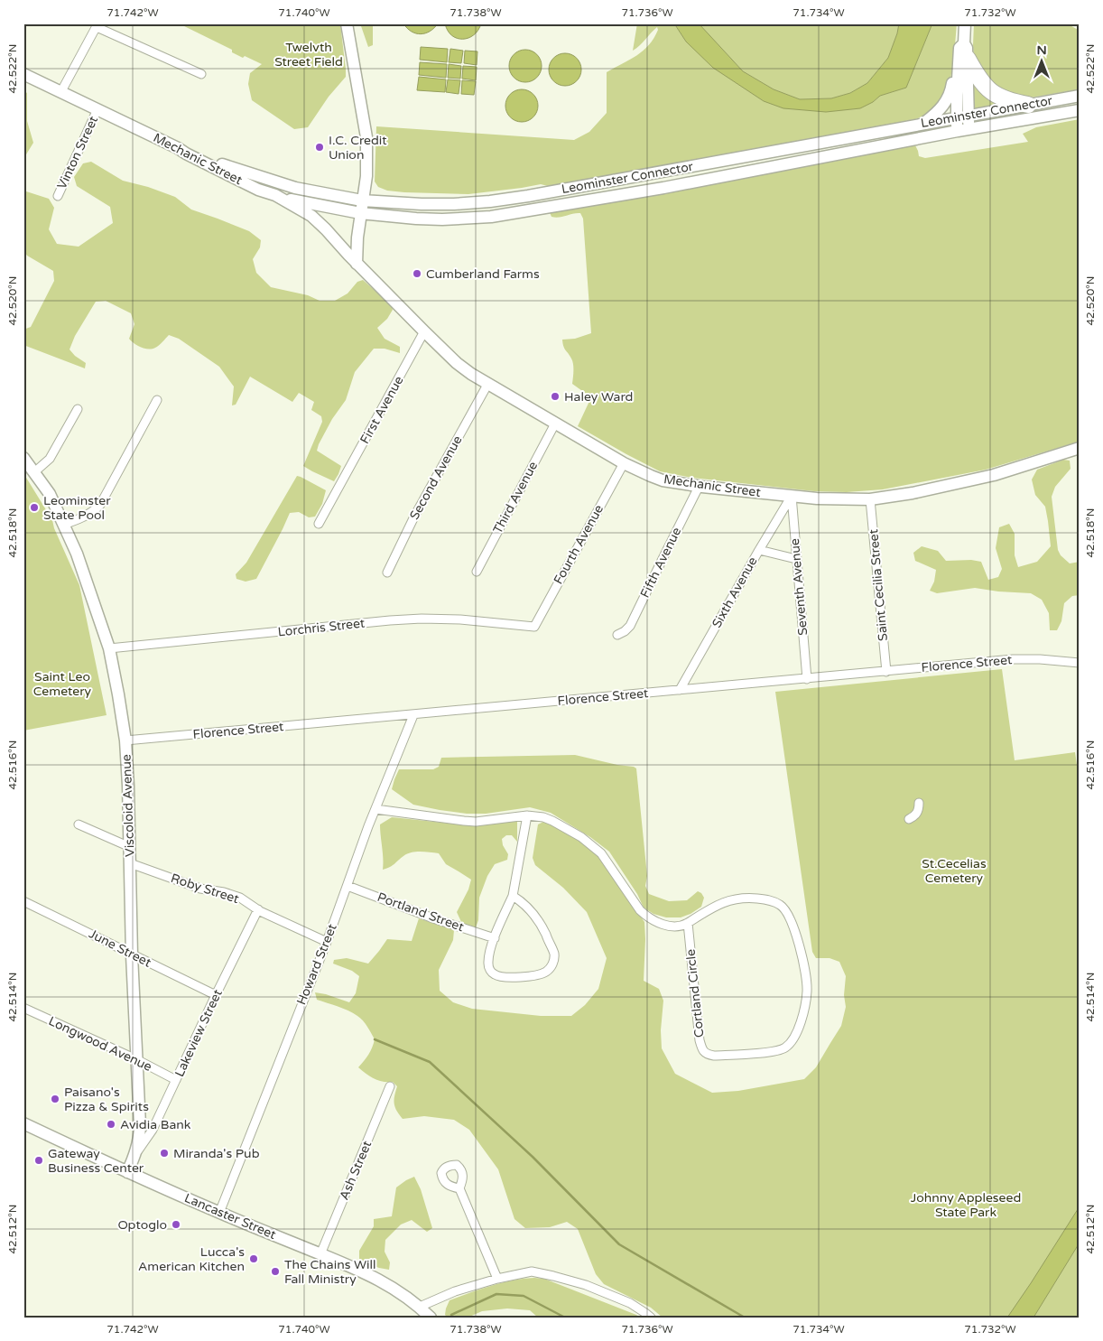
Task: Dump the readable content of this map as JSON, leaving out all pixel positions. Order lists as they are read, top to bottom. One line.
{"streets":{"main road":["Leominster Connector","Mechanic Street","Viscoloid Avenue","Lancaster Street"],"street":["Vinton Street","First Avenue","Second Avenue","Third Avenue","Fourth Avenue","Fifth Avenue","Saint Cecilia Street","Seventh Avenue","Sixth Avenue","Lorchris Street","Florence Street","Roby Street","Portland Street","June Street","Howard Street","Cortland Circle","Lakeview Street","Longwood Avenue","Ash Street"]},"crossings":[["Leominster Connector","Mechanic Street"],["Vinton Street","Mechanic Street"],["Mechanic Street","First Avenue"],["Mechanic Street","Second Avenue"],["Mechanic Street","Third Avenue"],["Mechanic Street","Fourth Avenue"],["Mechanic Street","Fifth Avenue"],["Mechanic Street","Saint Cecilia Street"],["Mechanic Street","Seventh Avenue"],["Mechanic Street","Sixth Avenue"],["Fourth Avenue","Lorchris Street"],["Saint Cecilia Street","Florence Street"],["Seventh Avenue","Sixth Avenue"],["Seventh Avenue","Florence Street"],["Sixth Avenue","Florence Street"],["Lorchris Street","Viscoloid Avenue"],["Florence Street","Viscoloid Avenue"],["Florence Street","Howard Street"],["Viscoloid Avenue","Roby Street"],["Viscoloid Avenue","June Street"],["Viscoloid Avenue","Lakeview Street"],["Viscoloid Avenue","Longwood Avenue"],["Viscoloid Avenue","Lancaster Street"],["Roby Street","Howard Street"],["Roby Street","Lakeview Street"],["Portland Street","Howard Street"],["June Street","Lakeview Street"],["Howard Street","Cortland Circle"],["Howard Street","Lancaster Street"],["Lakeview Street","Longwood Avenue"],["Ash Street","Lancaster Street"]],"parks":["Twelvth Street Field","Saint Leo Cemetery","St.Cecelias Cemetery","Johnny Appleseed State Park"],"places":["I.C. Credit Union","Cumberland Farms","Haley Ward","Leominster State Pool","Paisano's Pizza & Spirits","Avidia Bank","Miranda's Pub","Gateway Business Center","Optoglo","Lucca's American Kitchen","The Chains Will Fall Ministry"],"north":"top","coordinates":["71.742°W","71.740°W","71.738°W","71.736°W","71.734°W","71.732°W","42.522°N","42.520°N","42.518°N","42.516°N","42.514°N","42.512°N"]}
